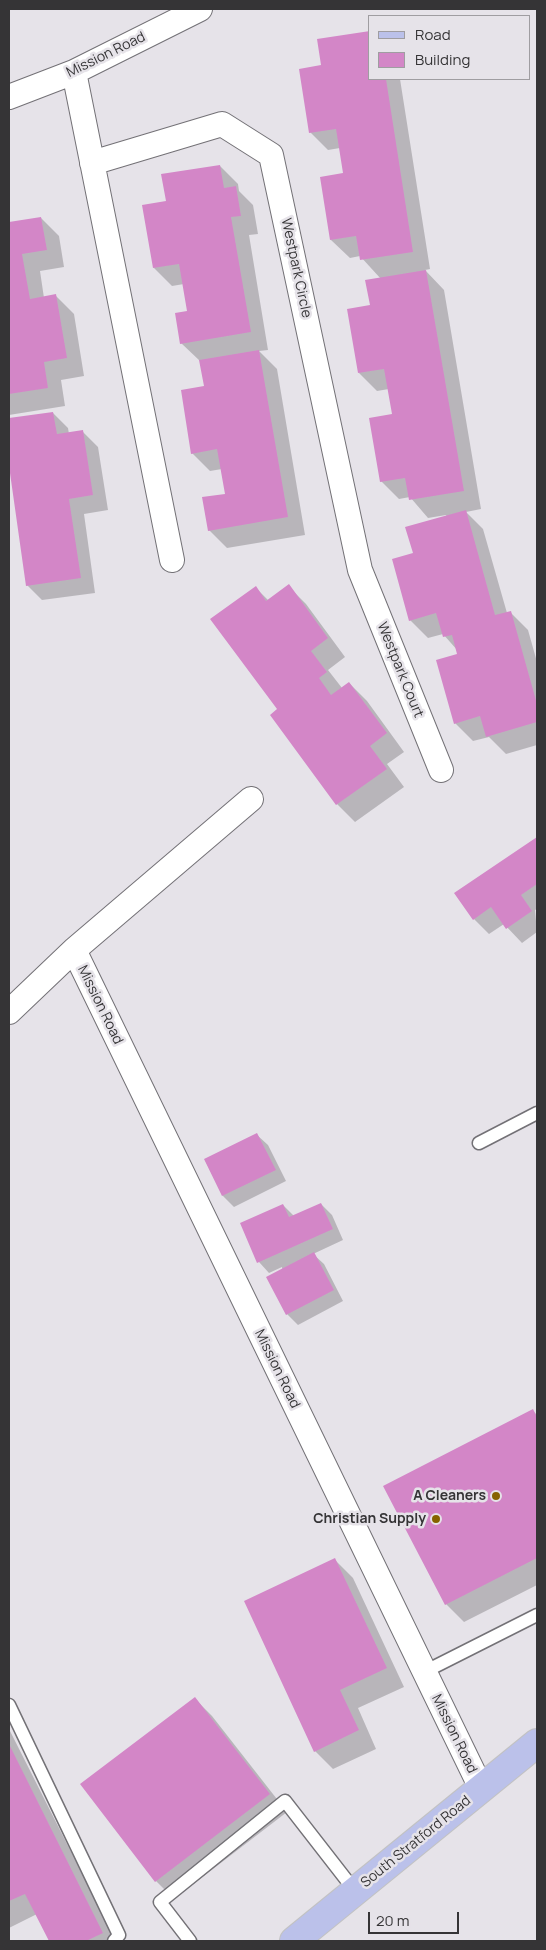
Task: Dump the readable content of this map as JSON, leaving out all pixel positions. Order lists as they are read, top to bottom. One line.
{"streets":{"main road":["South Stratford Road"],"street":["Mission Road","Westpark Circle","Westpark Court"]},"crossings":[["Mission Road","South Stratford Road"],["Westpark Circle","Westpark Court"]],"places":["A Cleaners","Christian Supply"],"legend":["Road","Building"],"scale_bar":"20 m"}
